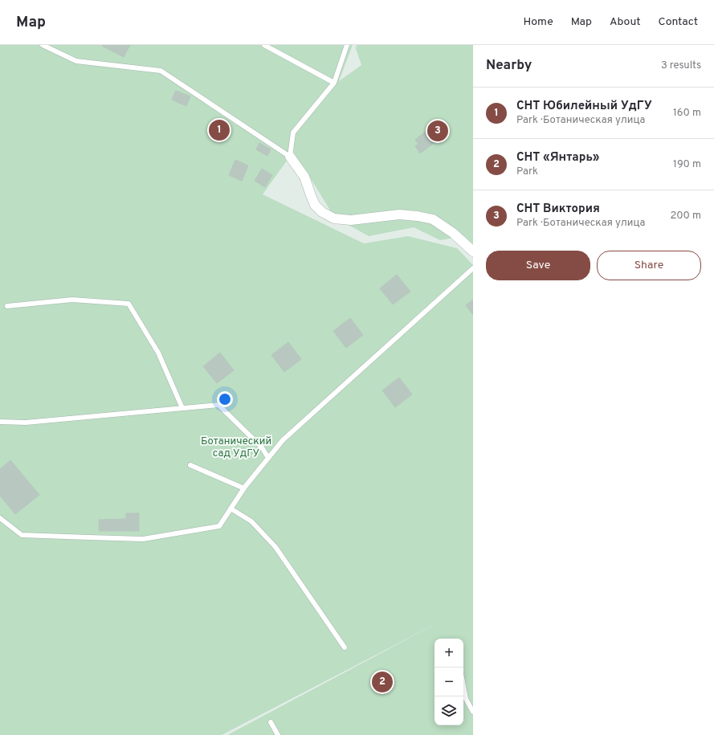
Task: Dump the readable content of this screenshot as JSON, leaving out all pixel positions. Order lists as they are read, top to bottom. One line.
{"parks":["Ботанический сад УдГУ"],"page":{"header":"Map","nav":["Home","Map","About","Contact"],"heading":["Nearby","3 results"],"list":[{"mark":"1","name":"СНТ Юбилейный УдГУ","note":"Park · Ботаническая улица","value":"160 m"},{"mark":"2","name":"СНТ «Янтарь»","note":"Park","value":"190 m"},{"mark":"3","name":"СНТ Виктория","note":"Park · Ботаническая улица","value":"200 m"}],"pins":["1","3","2"],"buttons":["Save","Share"],"map_buttons":["+","−"]}}
